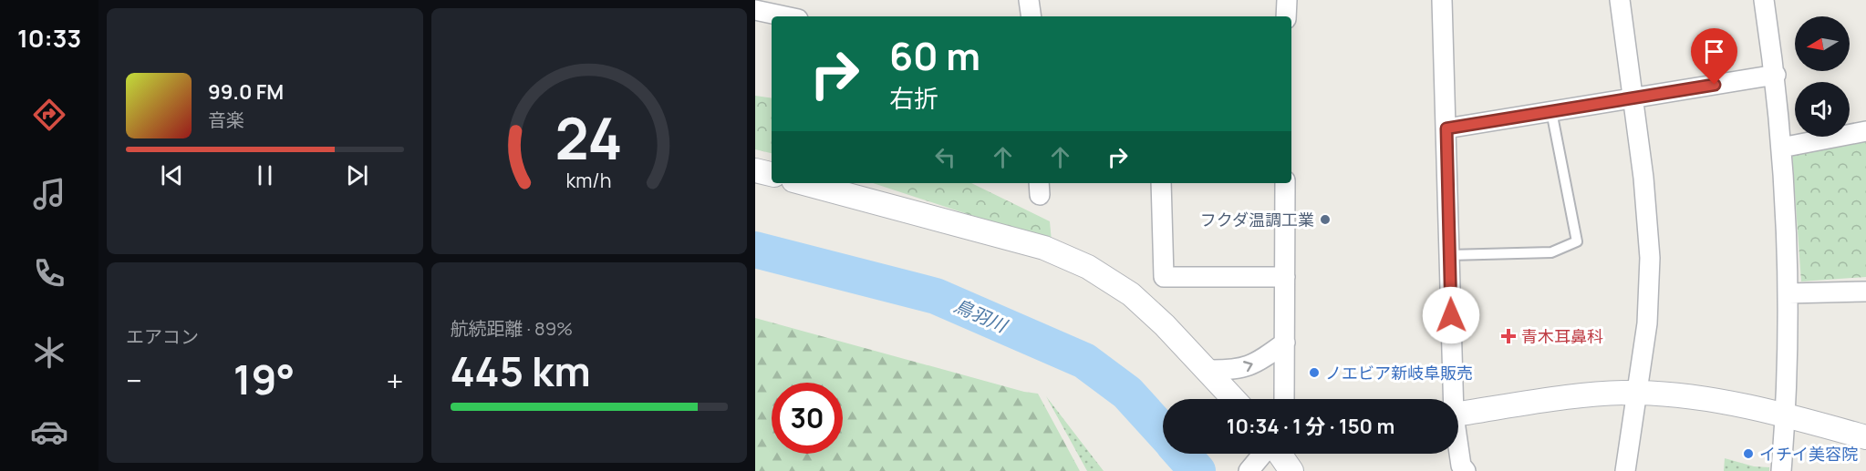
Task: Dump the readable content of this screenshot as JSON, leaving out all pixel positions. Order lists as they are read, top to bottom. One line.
{"water":["鳥羽川"],"places":{"other":["フクダ温調工業","ノエビア新岐阜販売","イチイ美容院"],"health":["青木耳鼻科"]},"north":"left","page":{"tabs":"10:33","turn":["60 m","右折"],"song":["99.0 FM","音楽"],"tile":["エアコン",["航続距離 · 89%","445 km"]],"heat":["−","19°","+"],"limit":"30","trip":"10:34 · 1 分 · 150 m","gauge":["24","km/h"]}}
